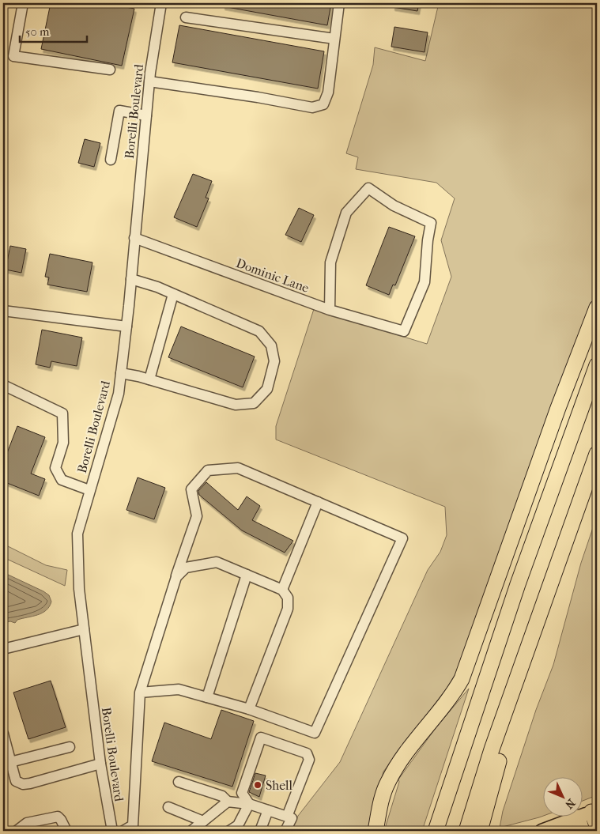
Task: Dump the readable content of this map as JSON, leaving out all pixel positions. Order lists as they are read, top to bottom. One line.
{"streets":{"street":["Borelli Boulevard","Dominic Lane"]},"crossings":[["Borelli Boulevard","Dominic Lane"]],"places":["Shell"],"scale_bar":"50 m","north":"bottom right"}
